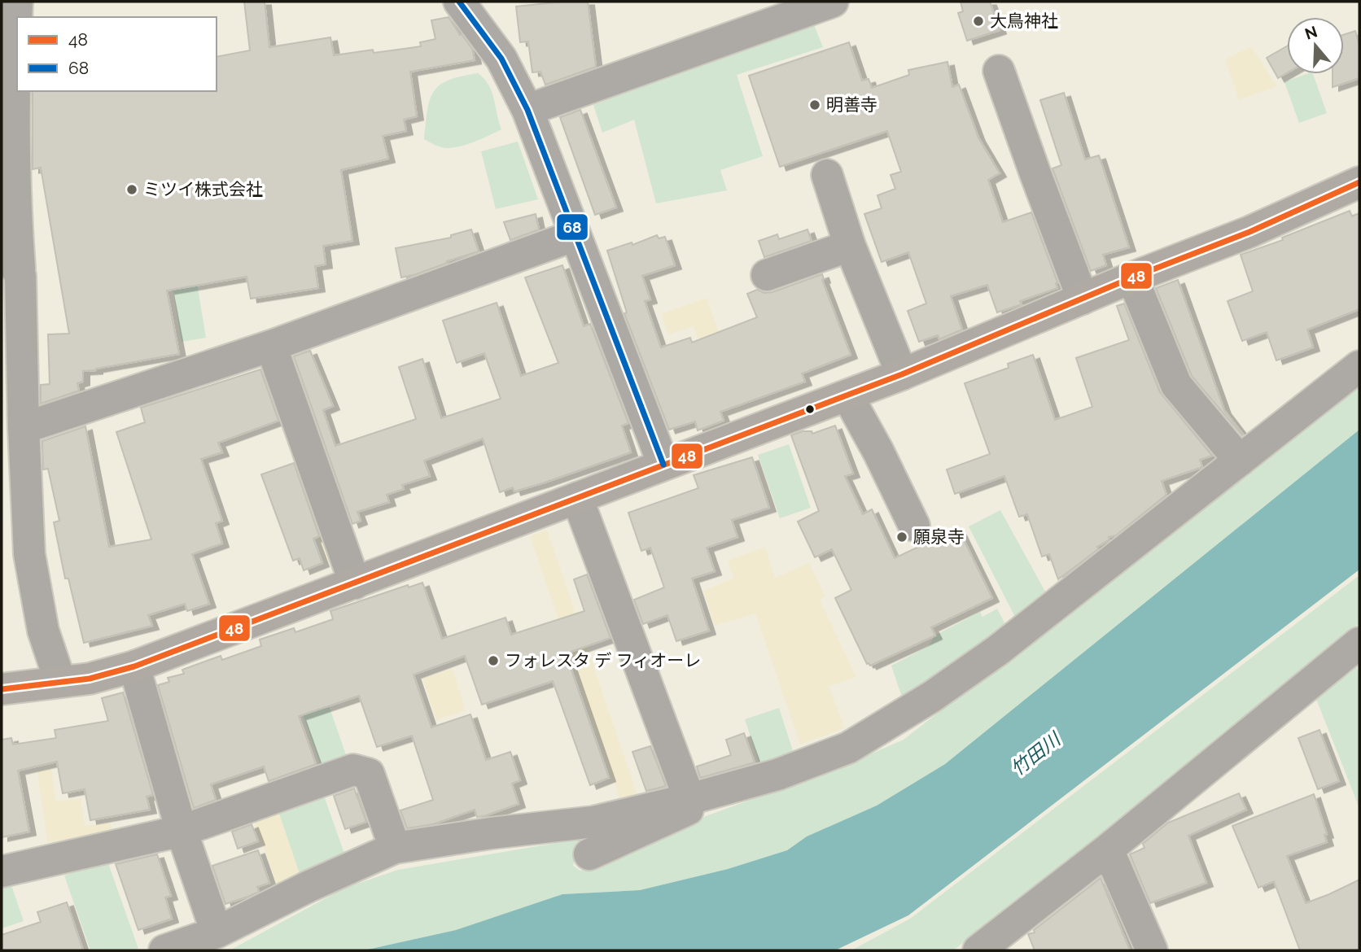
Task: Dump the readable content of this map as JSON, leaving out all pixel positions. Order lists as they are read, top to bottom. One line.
{"water":["竹田川"],"places":["大鳥神社","明善寺","ミツイ株式会社","願泉寺","フォレスタ デ フィオーレ"],"lines":["transit line 68","transit line 48"],"legend":["48","68"],"north":"top"}
